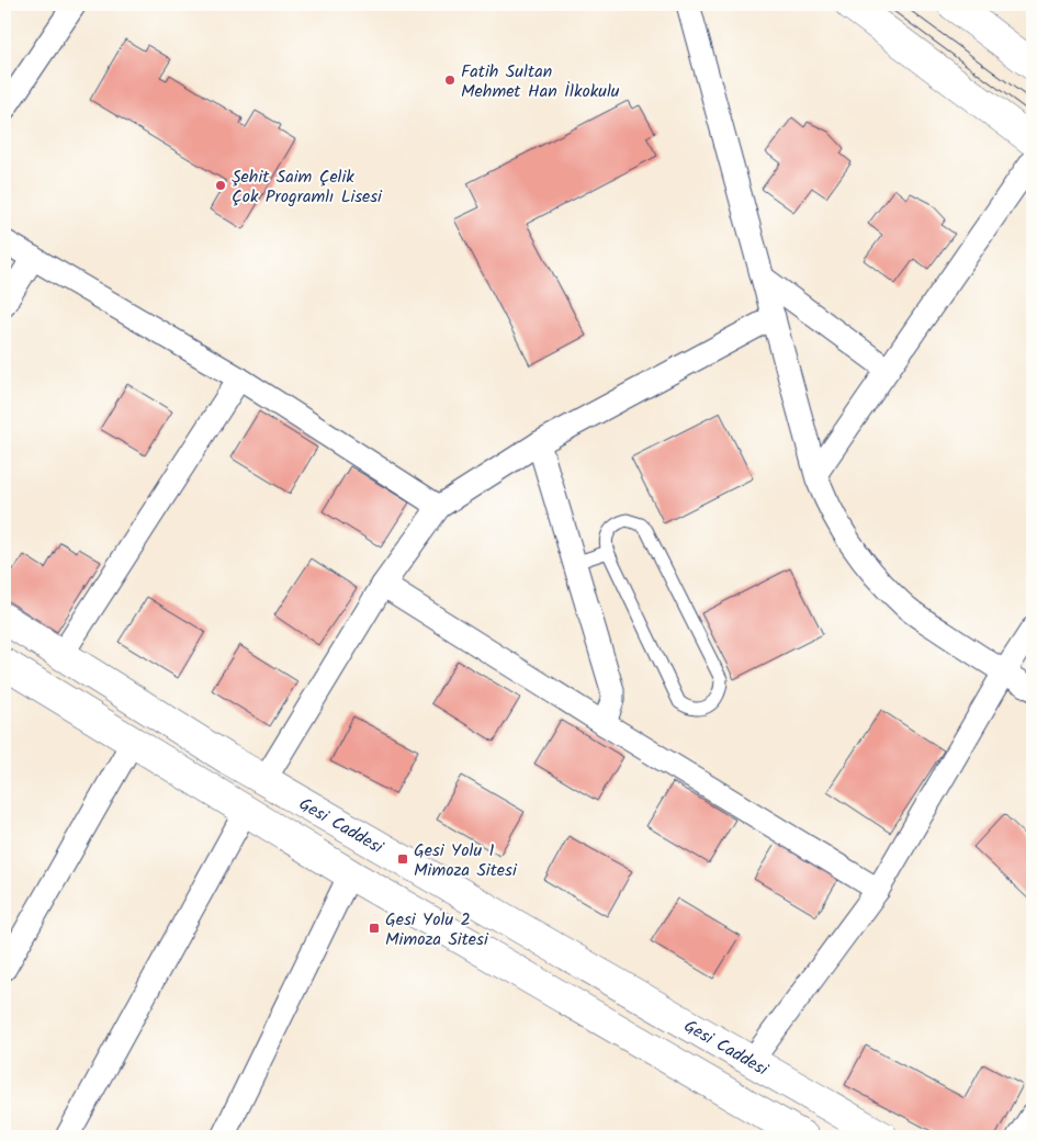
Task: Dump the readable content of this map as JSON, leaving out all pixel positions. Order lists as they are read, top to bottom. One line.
{"streets":{"main road":["Gesi Caddesi"]},"places":{"other":["Fatih Sultan Mehmet Han İlkokulu","Şehit Saim Çelik Çok Programlı Lisesi"],"transit":["Gesi Yolu 1 Mimoza Sitesi","Gesi Yolu 2 Mimoza Sitesi"]}}
